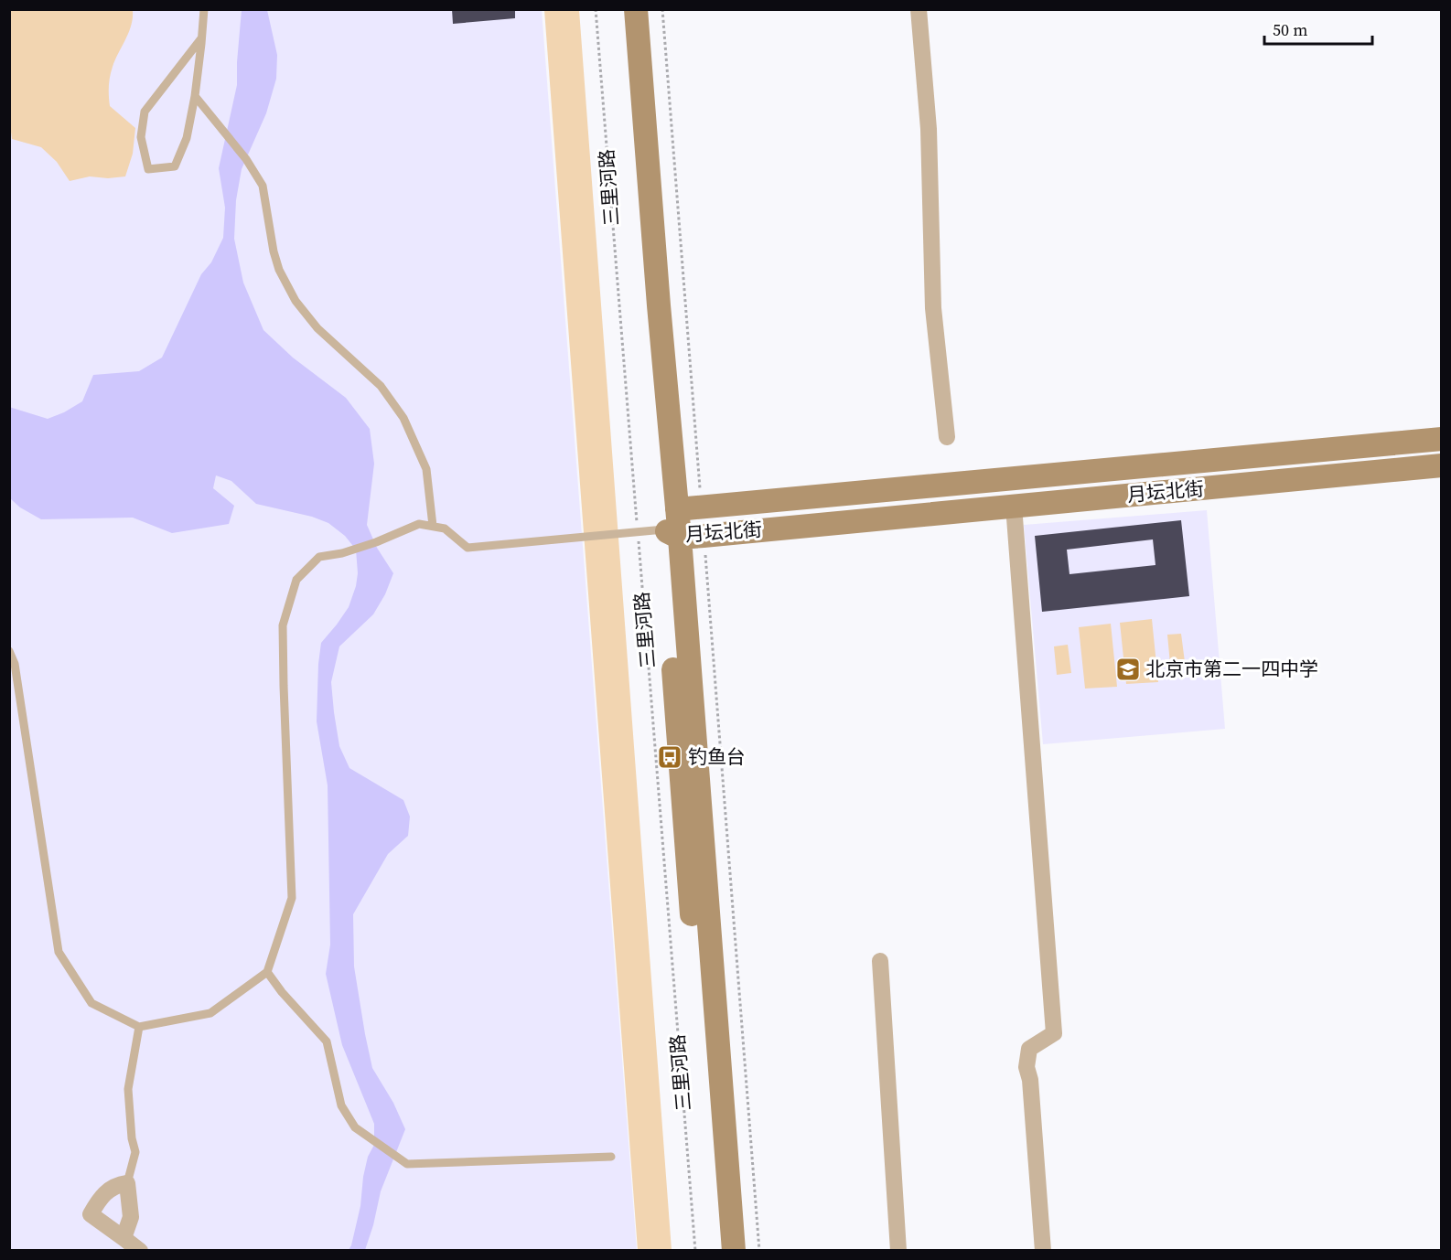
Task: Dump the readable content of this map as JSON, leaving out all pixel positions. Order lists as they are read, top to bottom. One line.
{"streets":{"main road":["三里河路","月坛北街"]},"crossings":[["三里河路","月坛北街"]],"places":{"school or university":["北京市第二一四中学"],"bus stop":["钓鱼台"]},"scale_bar":"50 m"}
